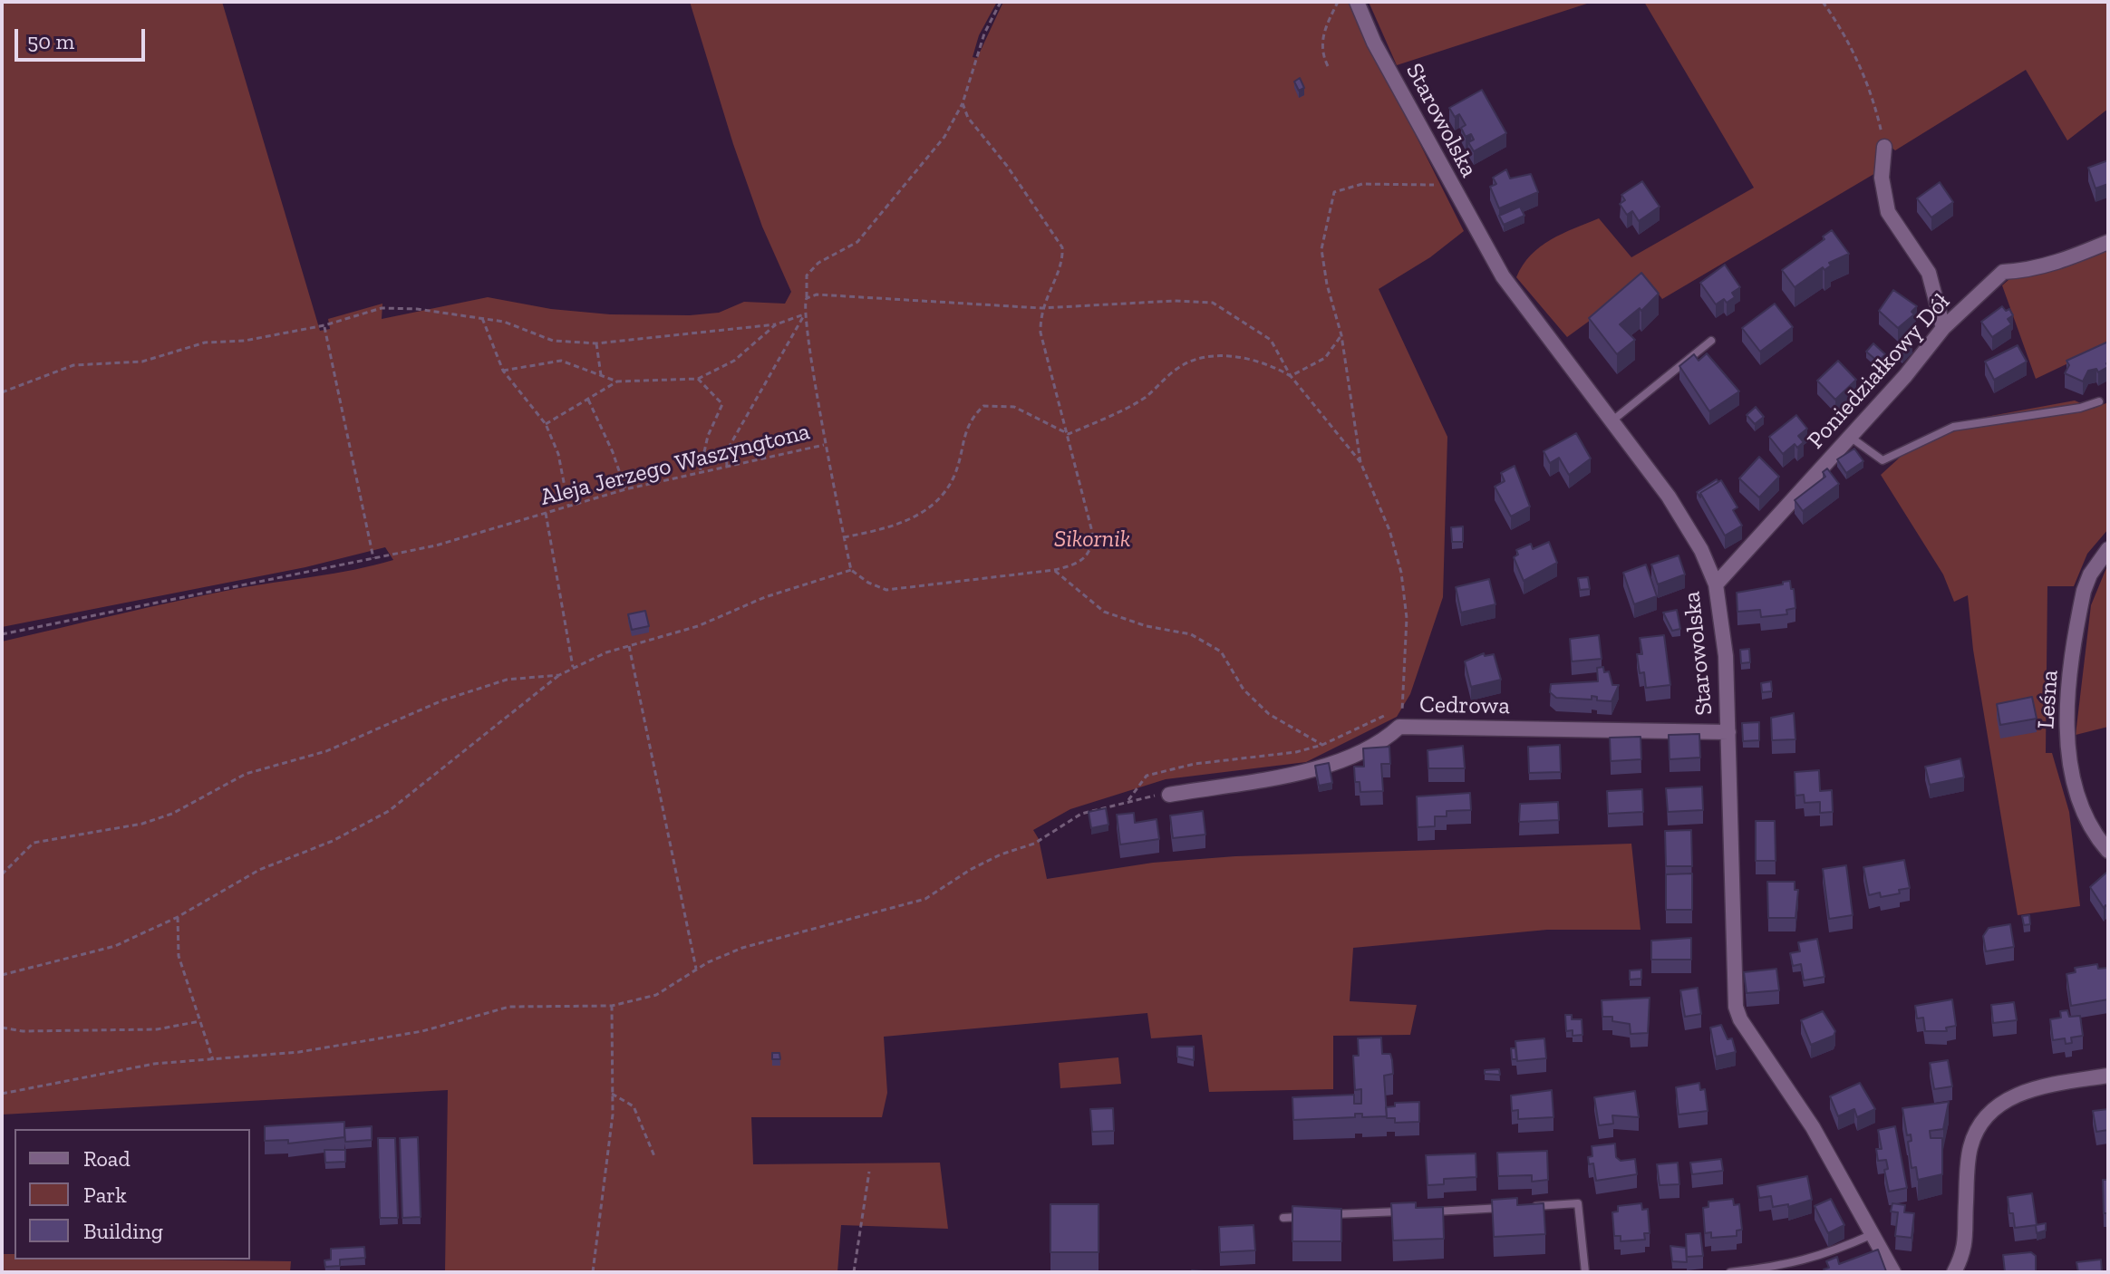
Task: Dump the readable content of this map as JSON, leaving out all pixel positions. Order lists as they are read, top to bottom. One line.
{"streets":{"street":["Starowolska","Poniedziałkowy Dół","Leśna","Cedrowa"],"path":["Aleja Jerzego Waszyngtona"]},"crossings":[["Starowolska","Poniedziałkowy Dół"],["Starowolska","Cedrowa"]],"parks":["Sikornik"],"legend":["Road","Park","Building"],"scale_bar":"50 m"}
